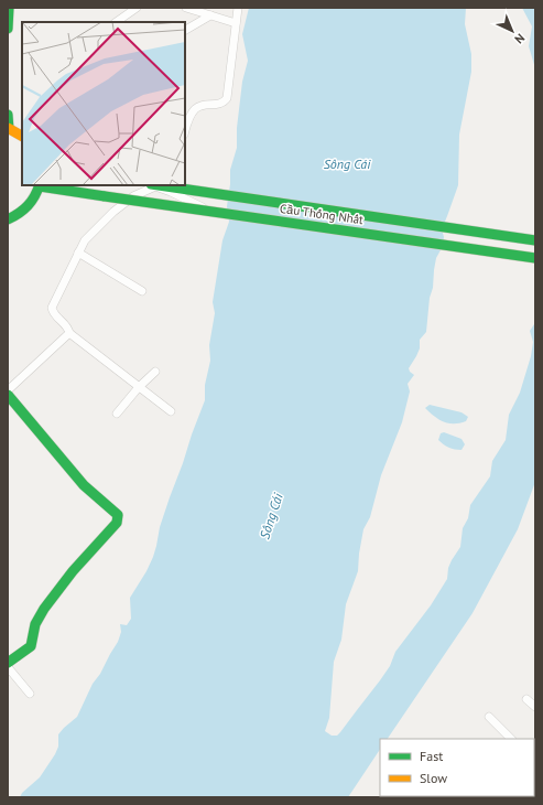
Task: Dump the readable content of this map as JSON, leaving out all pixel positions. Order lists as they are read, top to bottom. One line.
{"streets":{"main road":["Cầu Thống Nhất"]},"water":["Sông Cái"],"legend":["Fast","Slow"],"north":"bottom right"}
